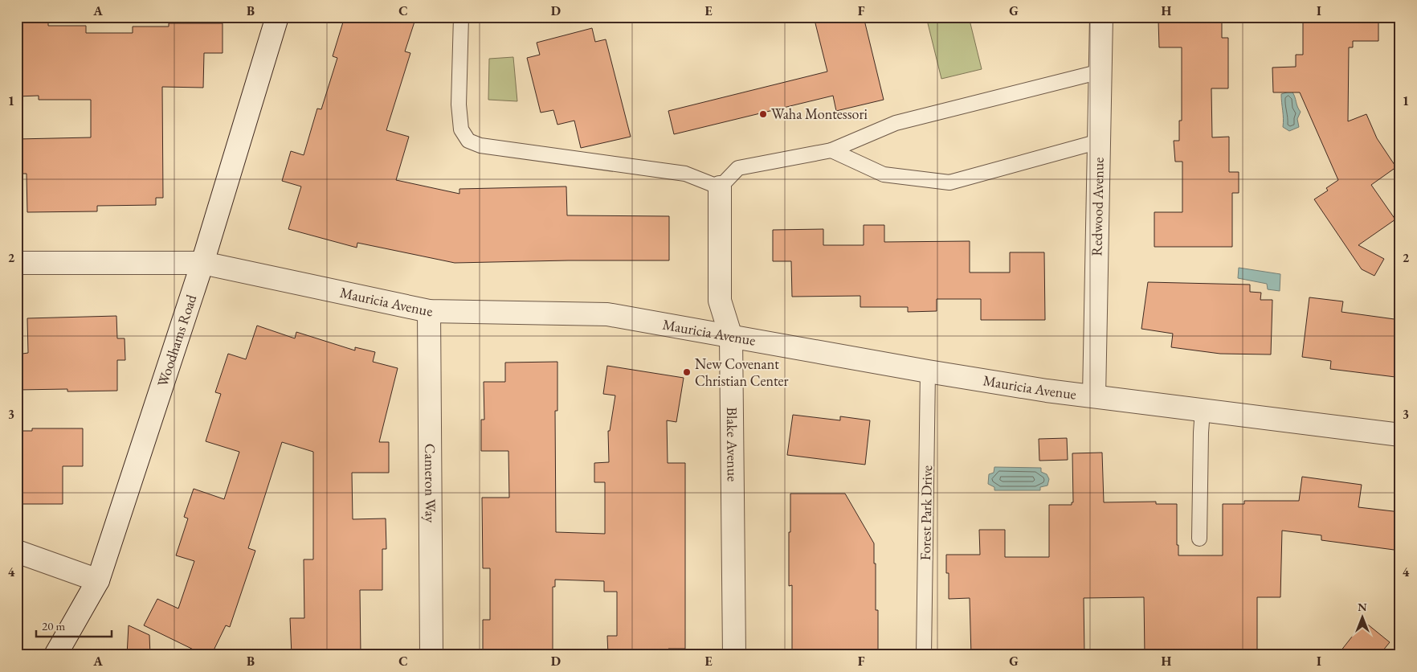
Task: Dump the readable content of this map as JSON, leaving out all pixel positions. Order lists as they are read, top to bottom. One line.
{"streets":{"street":["Redwood Avenue","Mauricia Avenue","Woodhams Road","Blake Avenue","Cameron Way"],"lane":["Forest Park Drive"]},"crossings":[["Redwood Avenue","Mauricia Avenue"],["Mauricia Avenue","Woodhams Road"],["Mauricia Avenue","Blake Avenue"],["Mauricia Avenue","Cameron Way"],["Mauricia Avenue","Forest Park Drive"]],"places":["Waha Montessori","New Covenant Christian Center"],"scale_bar":"20 m","north":"top","grid":{"columns":["A","B","C","D","E","F","G","H","I"],"rows":["1","2","3","4"]}}
